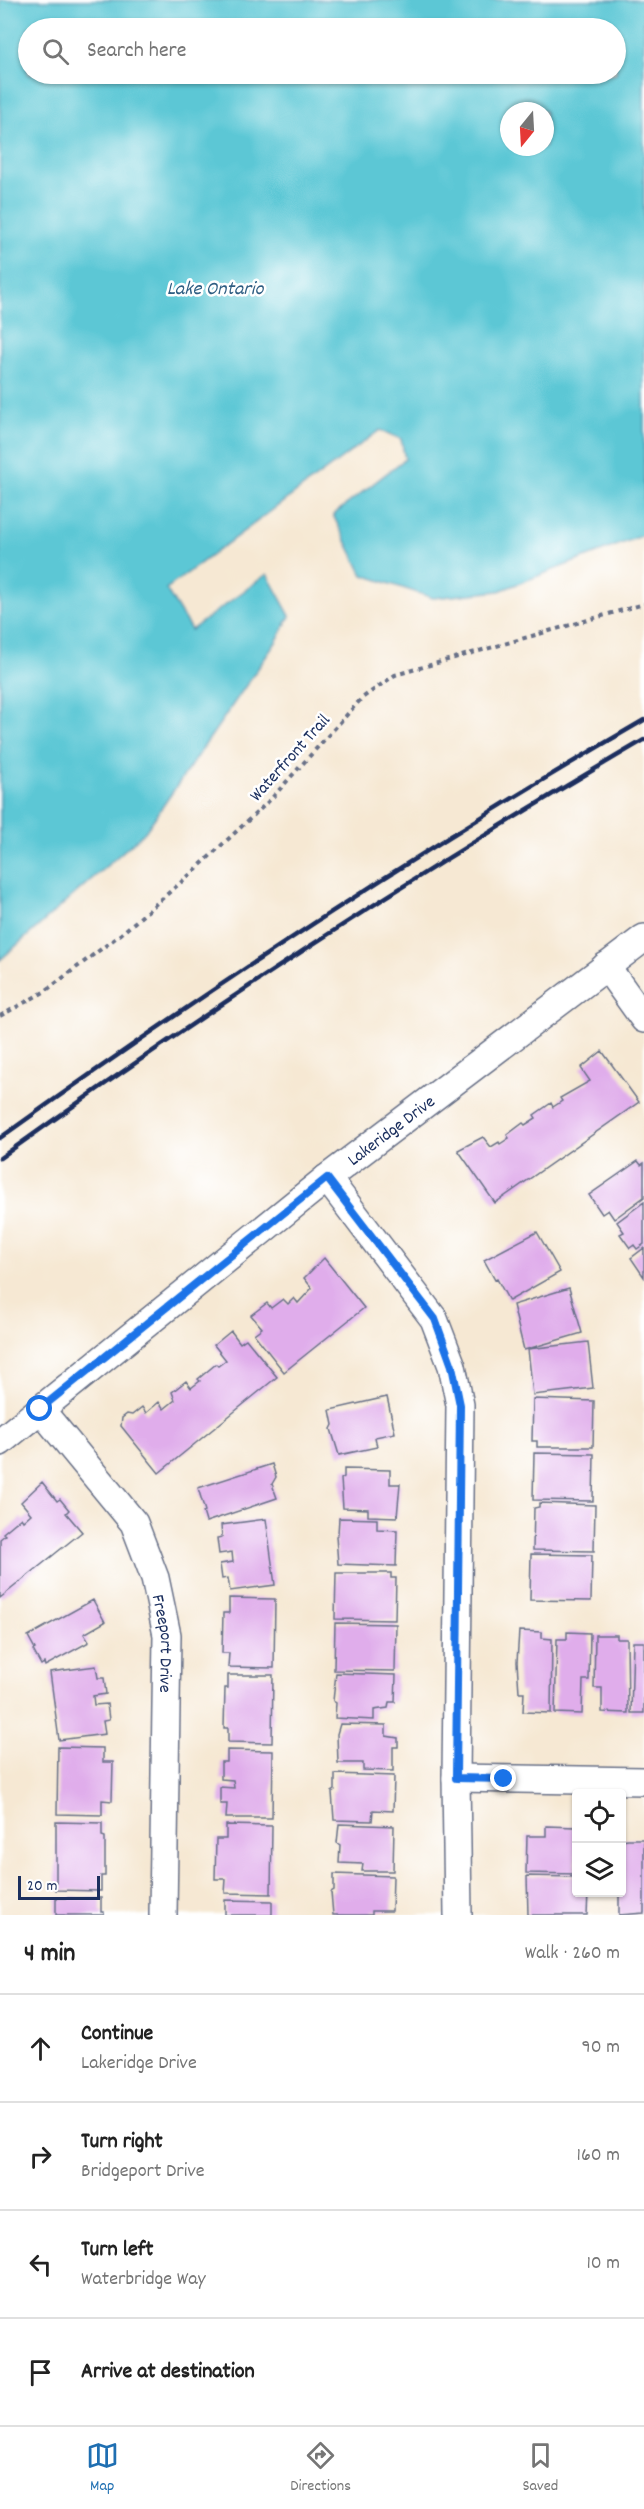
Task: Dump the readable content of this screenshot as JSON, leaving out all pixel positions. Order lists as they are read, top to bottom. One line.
{"streets":{"street":["Lakeridge Drive","Freeport Drive"],"path":["Waterfront Trail"]},"crossings":[["Lakeridge Drive","Freeport Drive"]],"water":["Lake Ontario"],"scale_bar":"20 m","north":"bottom","page":{"search":"Search here","scale":"20 m","heading":["4 min","Walk · 260 m"],"list":[["Continue","Lakeridge Drive","90 m"],["Turn right","Bridgeport Drive","160 m"],["Turn left","Waterbridge Way","10 m"],"Arrive at destination"],"nav":["Map","Directions","Saved"]}}
